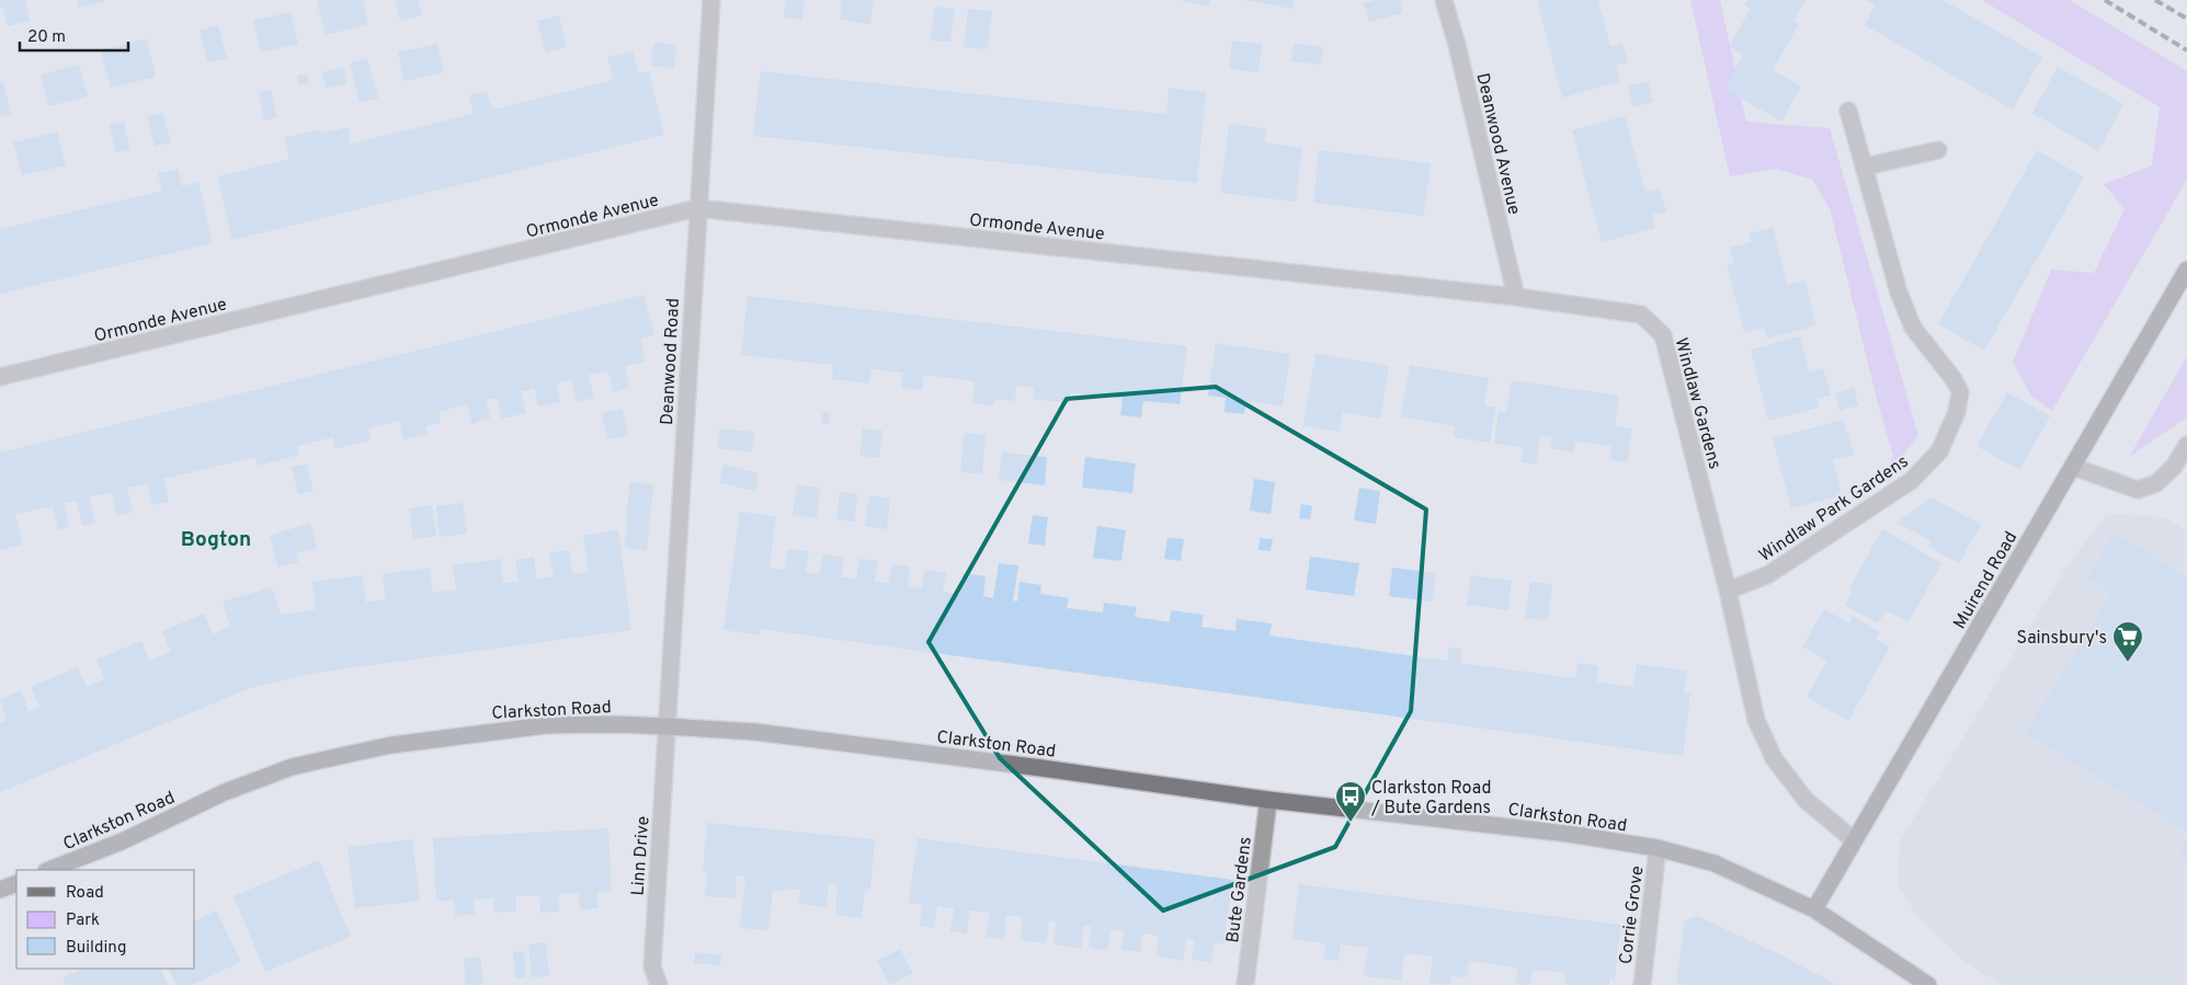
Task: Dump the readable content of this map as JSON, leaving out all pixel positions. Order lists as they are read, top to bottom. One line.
{"streets":{"main road":["Muirend Road","Clarkston Road"],"street":["Deanwood Avenue","Ormonde Avenue","Deanwood Road","Windlaw Gardens","Windlaw Park Gardens","Linn Drive","Bute Gardens","Corrie Grove"]},"crossings":[["Deanwood Avenue","Windlaw Gardens"],["Ormonde Avenue","Deanwood Road"],["Ormonde Avenue","Windlaw Gardens"],["Deanwood Road","Clarkston Road"],["Deanwood Road","Linn Drive"],["Windlaw Gardens","Windlaw Park Gardens"],["Windlaw Gardens","Muirend Road"],["Muirend Road","Clarkston Road"],["Clarkston Road","Linn Drive"],["Clarkston Road","Bute Gardens"],["Clarkston Road","Corrie Grove"]],"districts":["Bogton"],"places":{"supermarket":["Sainsbury's"],"bus stop":["Clarkston Road / Bute Gardens"]},"legend":["Road","Park","Building"],"scale_bar":"20 m"}
